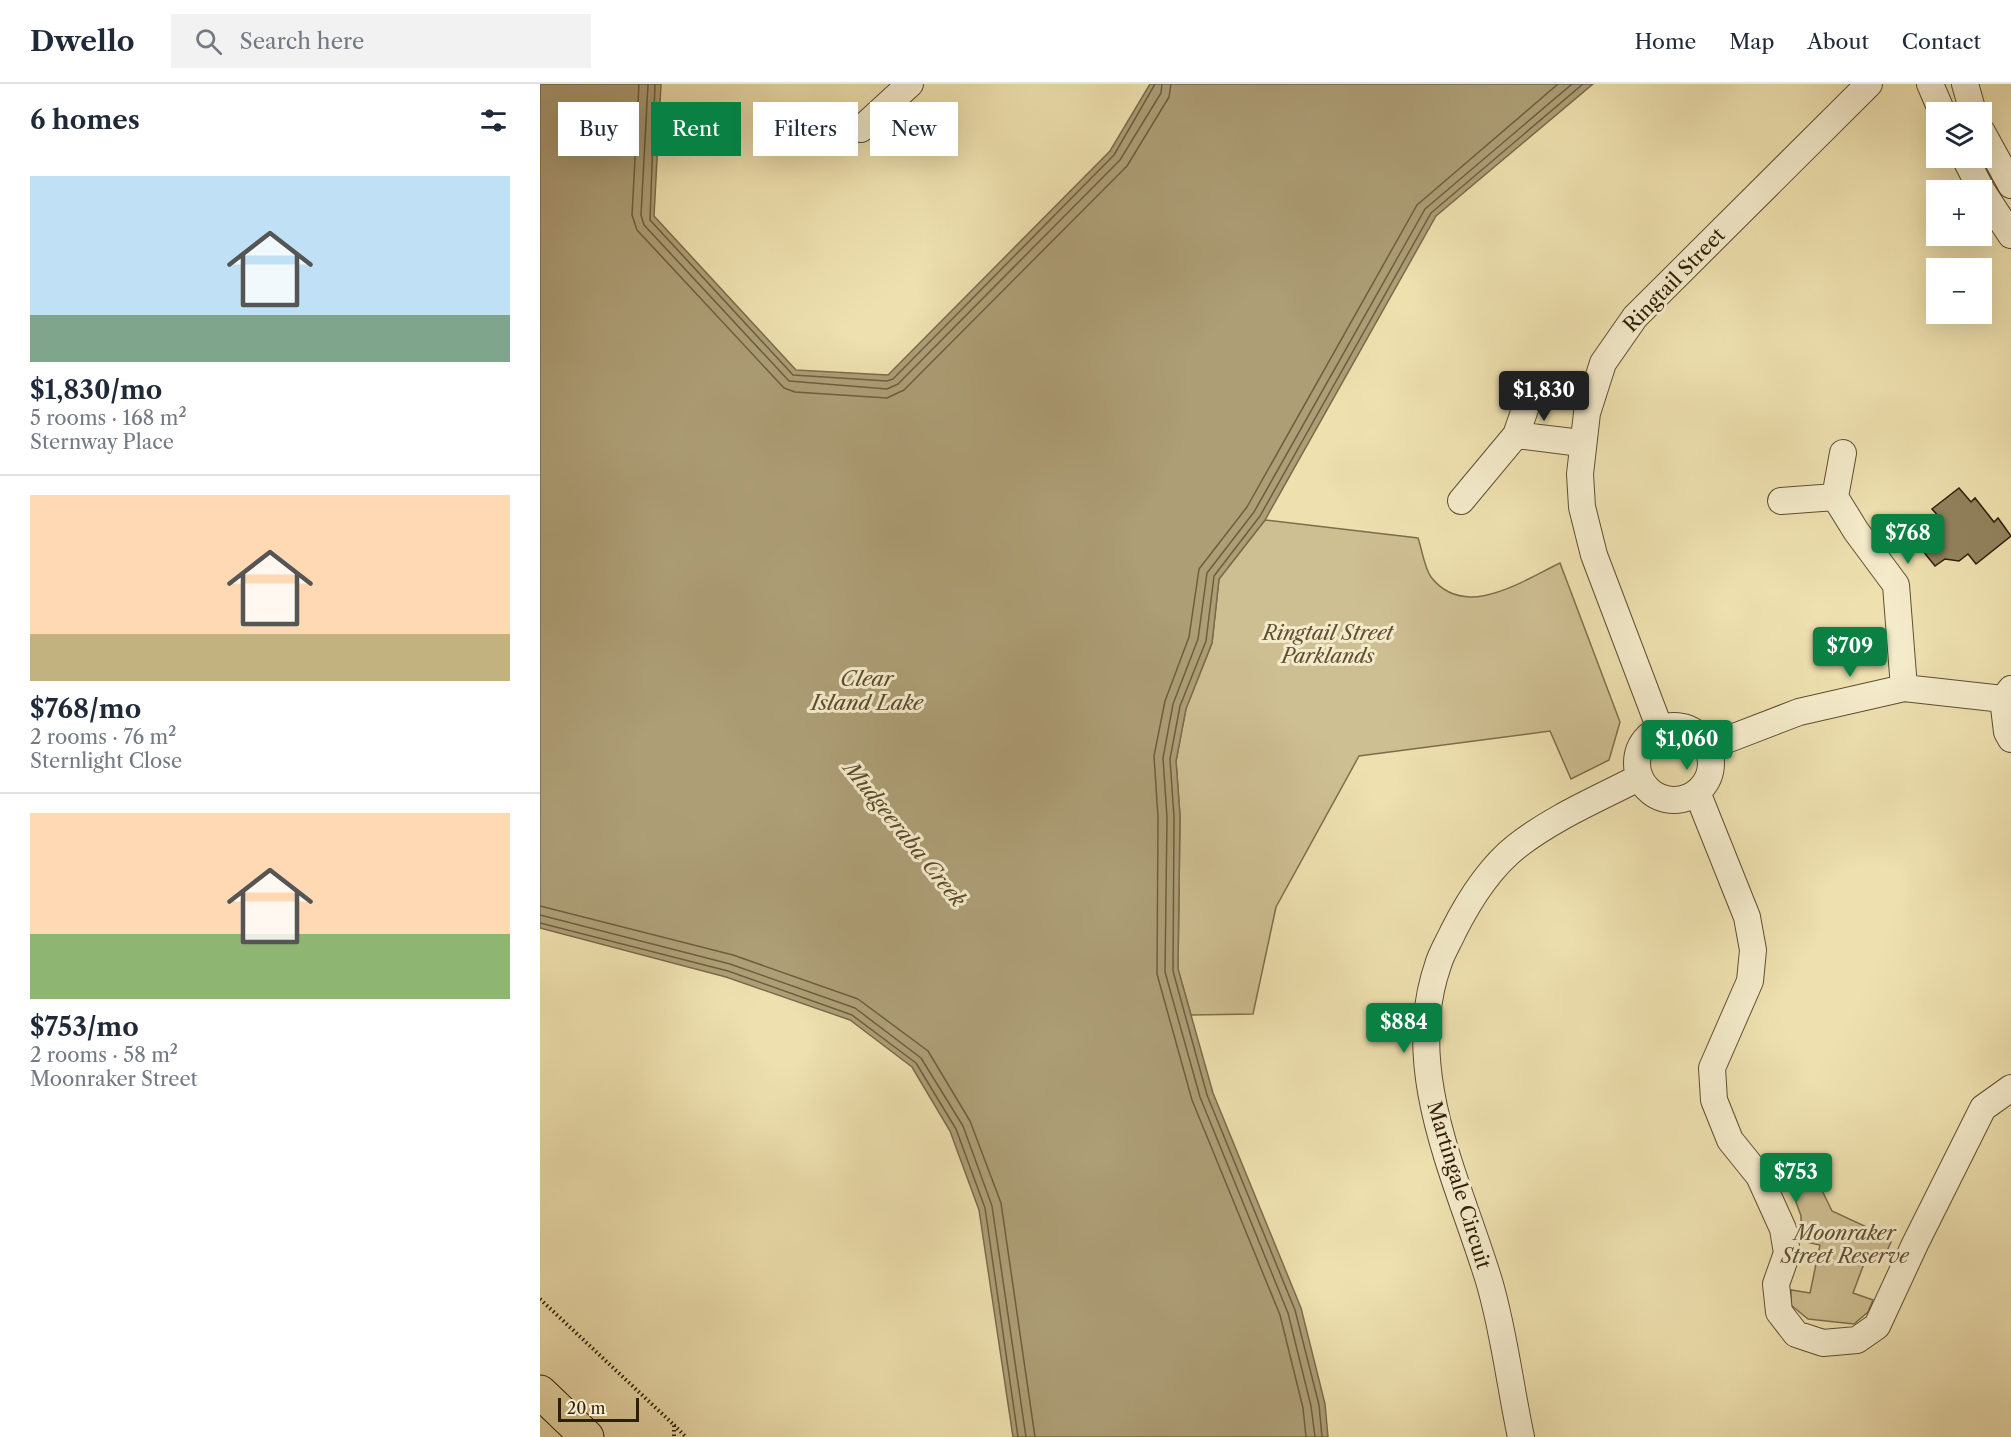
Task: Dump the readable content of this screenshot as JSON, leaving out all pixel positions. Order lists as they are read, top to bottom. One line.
{"streets":{"street":["Ringtail Street","Martingale Circuit"]},"crossings":[["Ringtail Street","Martingale Circuit"]],"water":["Clear Island Lake","Mudgeeraba Creek"],"parks":["Ringtail Street Parklands","Moonraker Street Reserve"],"scale_bar":"20 m","page":{"header":"Dwello","search":"Search here","nav":["Home","Map","About","Contact"],"heading":"6 homes","map_buttons":["+","−"],"chip":["Buy","Rent","Filters","New"],"list":[{"name":"$1,830/mo","note":"5 rooms · 168 m² · Sternway Place"},{"name":"$768/mo","note":"2 rooms · 76 m² · Sternlight Close"},{"name":"$753/mo","note":"2 rooms · 58 m² · Moonraker Street"}],"price":["$1,830","$768","$709","$1,060","$884","$753"],"scale":"20 m"}}
